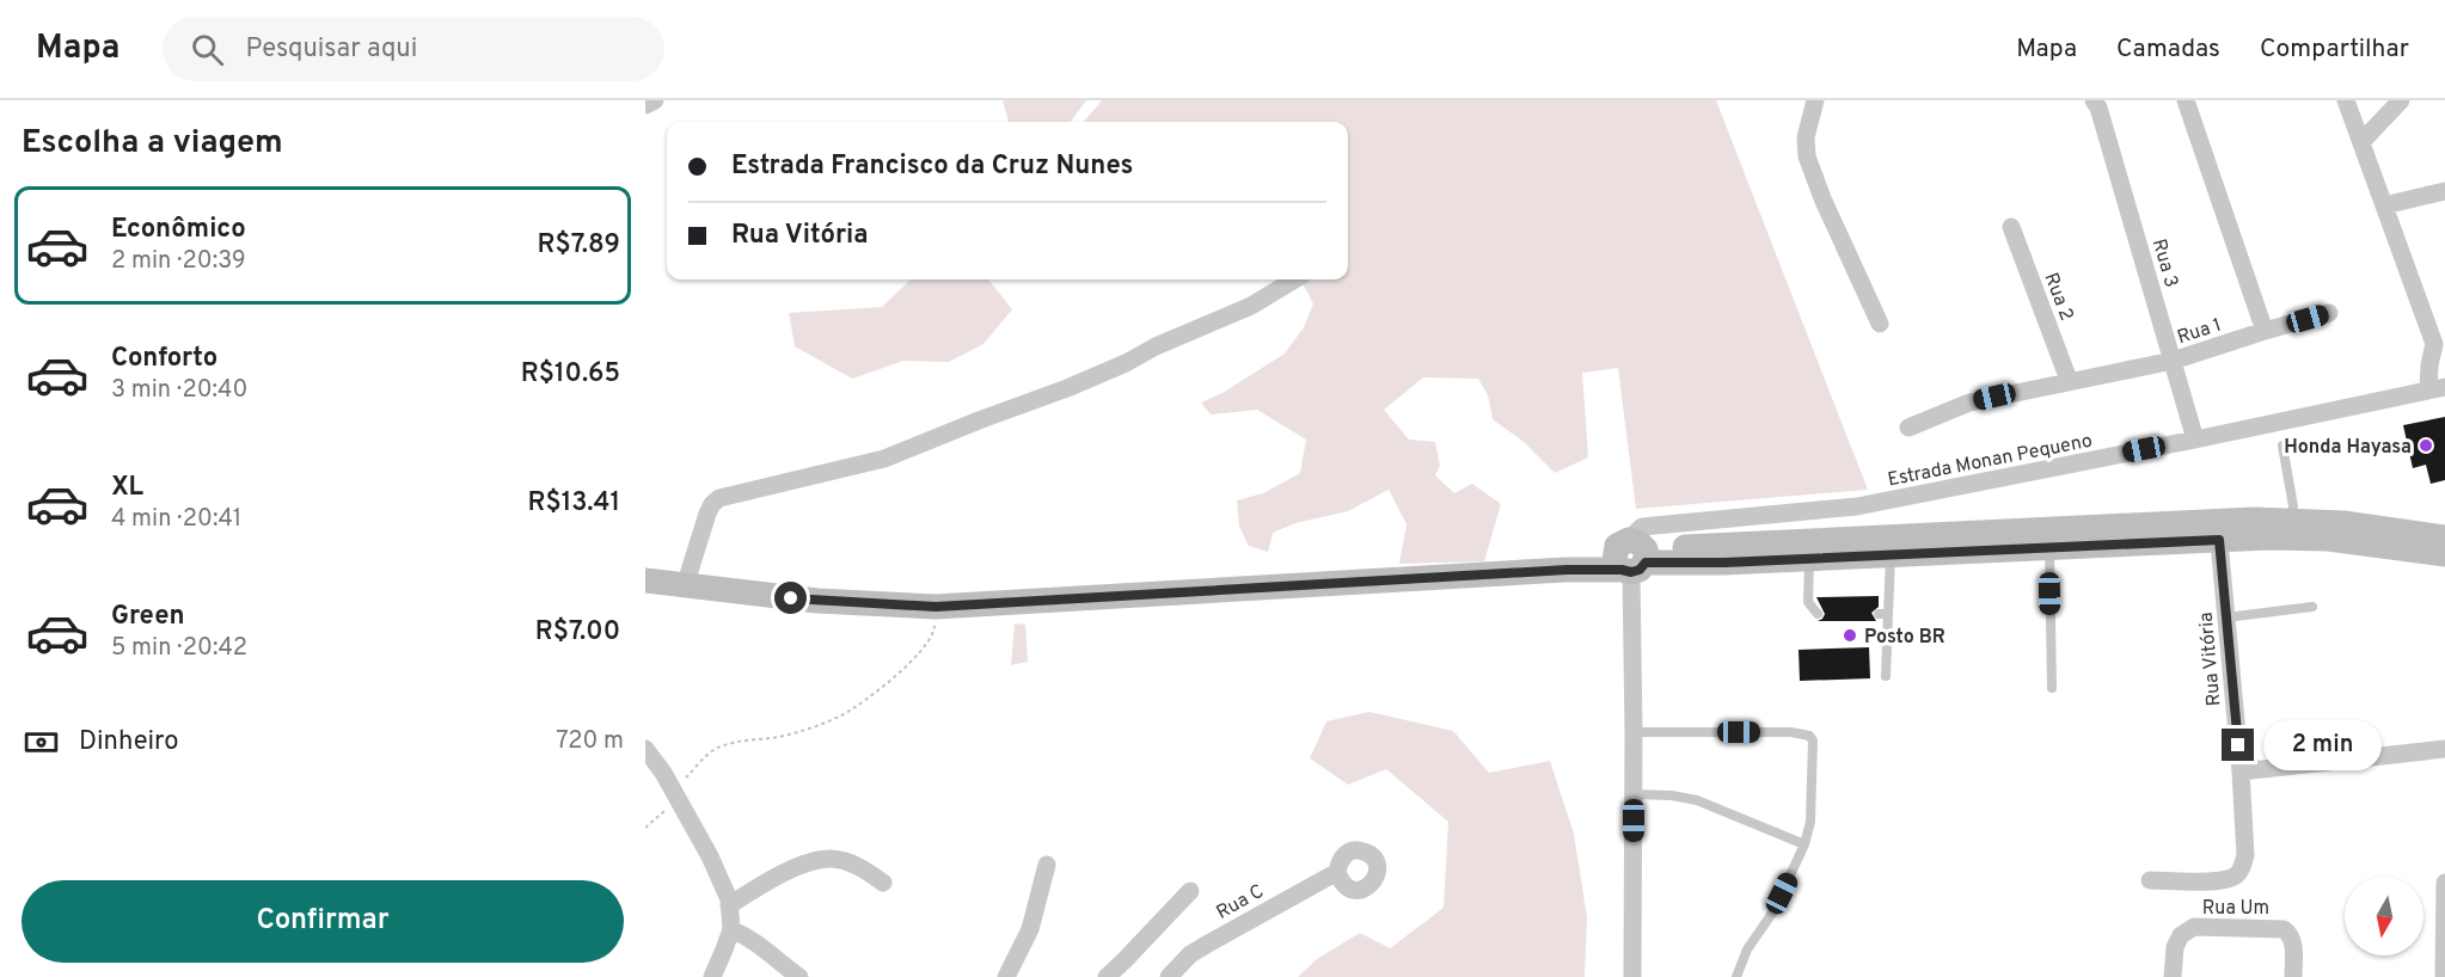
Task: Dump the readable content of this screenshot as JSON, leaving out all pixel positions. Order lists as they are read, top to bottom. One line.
{"streets":{"street":["Rua 3","Rua 2","Rua 1","Estrada Monan Pequeno","Rua Vitória","Rua C","Rua Um"]},"crossings":[["Rua 3","Rua 1"],["Rua 3","Estrada Monan Pequeno"],["Rua 2","Rua 1"]],"places":["Honda Hayasa","Posto BR"],"north":"bottom","page":{"header":"Mapa","search":"Pesquisar aqui","nav":["Mapa","Camadas","Compartilhar"],"heading":"Escolha a viagem","banner":["Estrada Francisco da Cruz Nunes","Rua Vitória"],"list":[{"name":"Econômico","note":"2 min · 20:39","value":"R$7.89"},{"name":"Conforto","note":"3 min · 20:40","value":"R$10.65"},{"name":"XL","note":"4 min · 20:41","value":"R$13.41"},{"name":"Green","note":"5 min · 20:42","value":"R$7.00"}],"pay":["Dinheiro","720 m"],"bubble":"2 min","buttons":"Confirmar"}}
